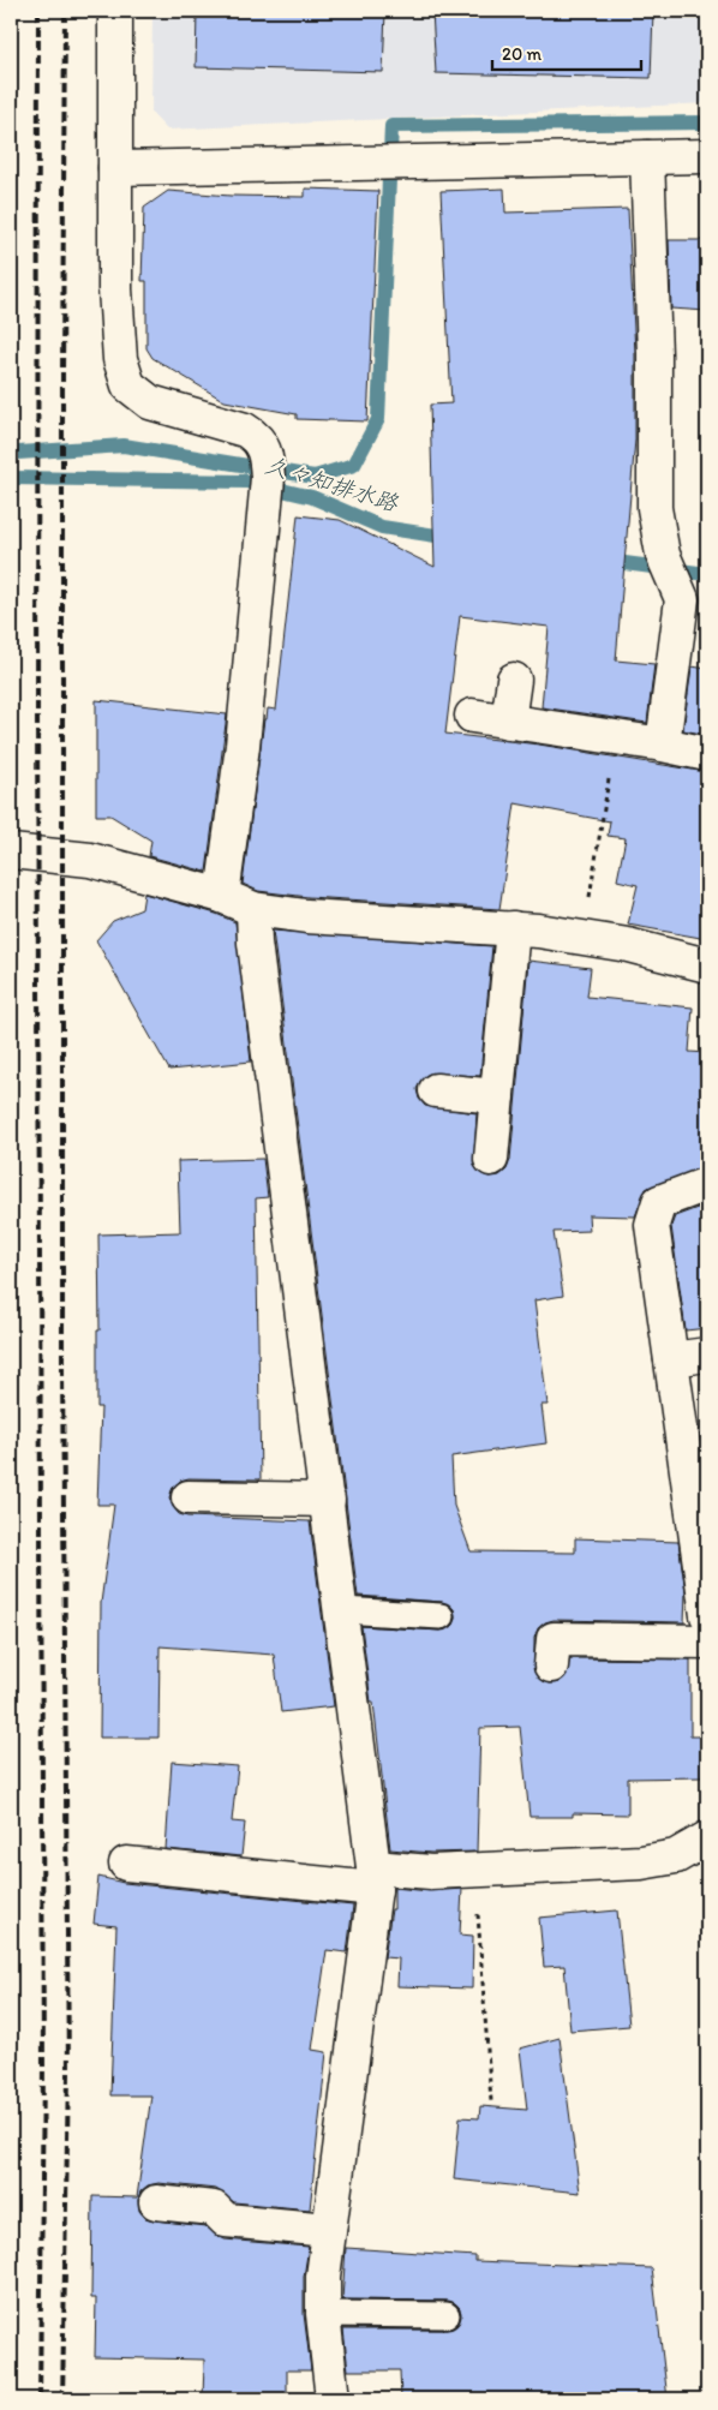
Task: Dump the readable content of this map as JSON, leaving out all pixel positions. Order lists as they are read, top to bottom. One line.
{"water":["久々知排水路"],"scale_bar":"20 m"}
